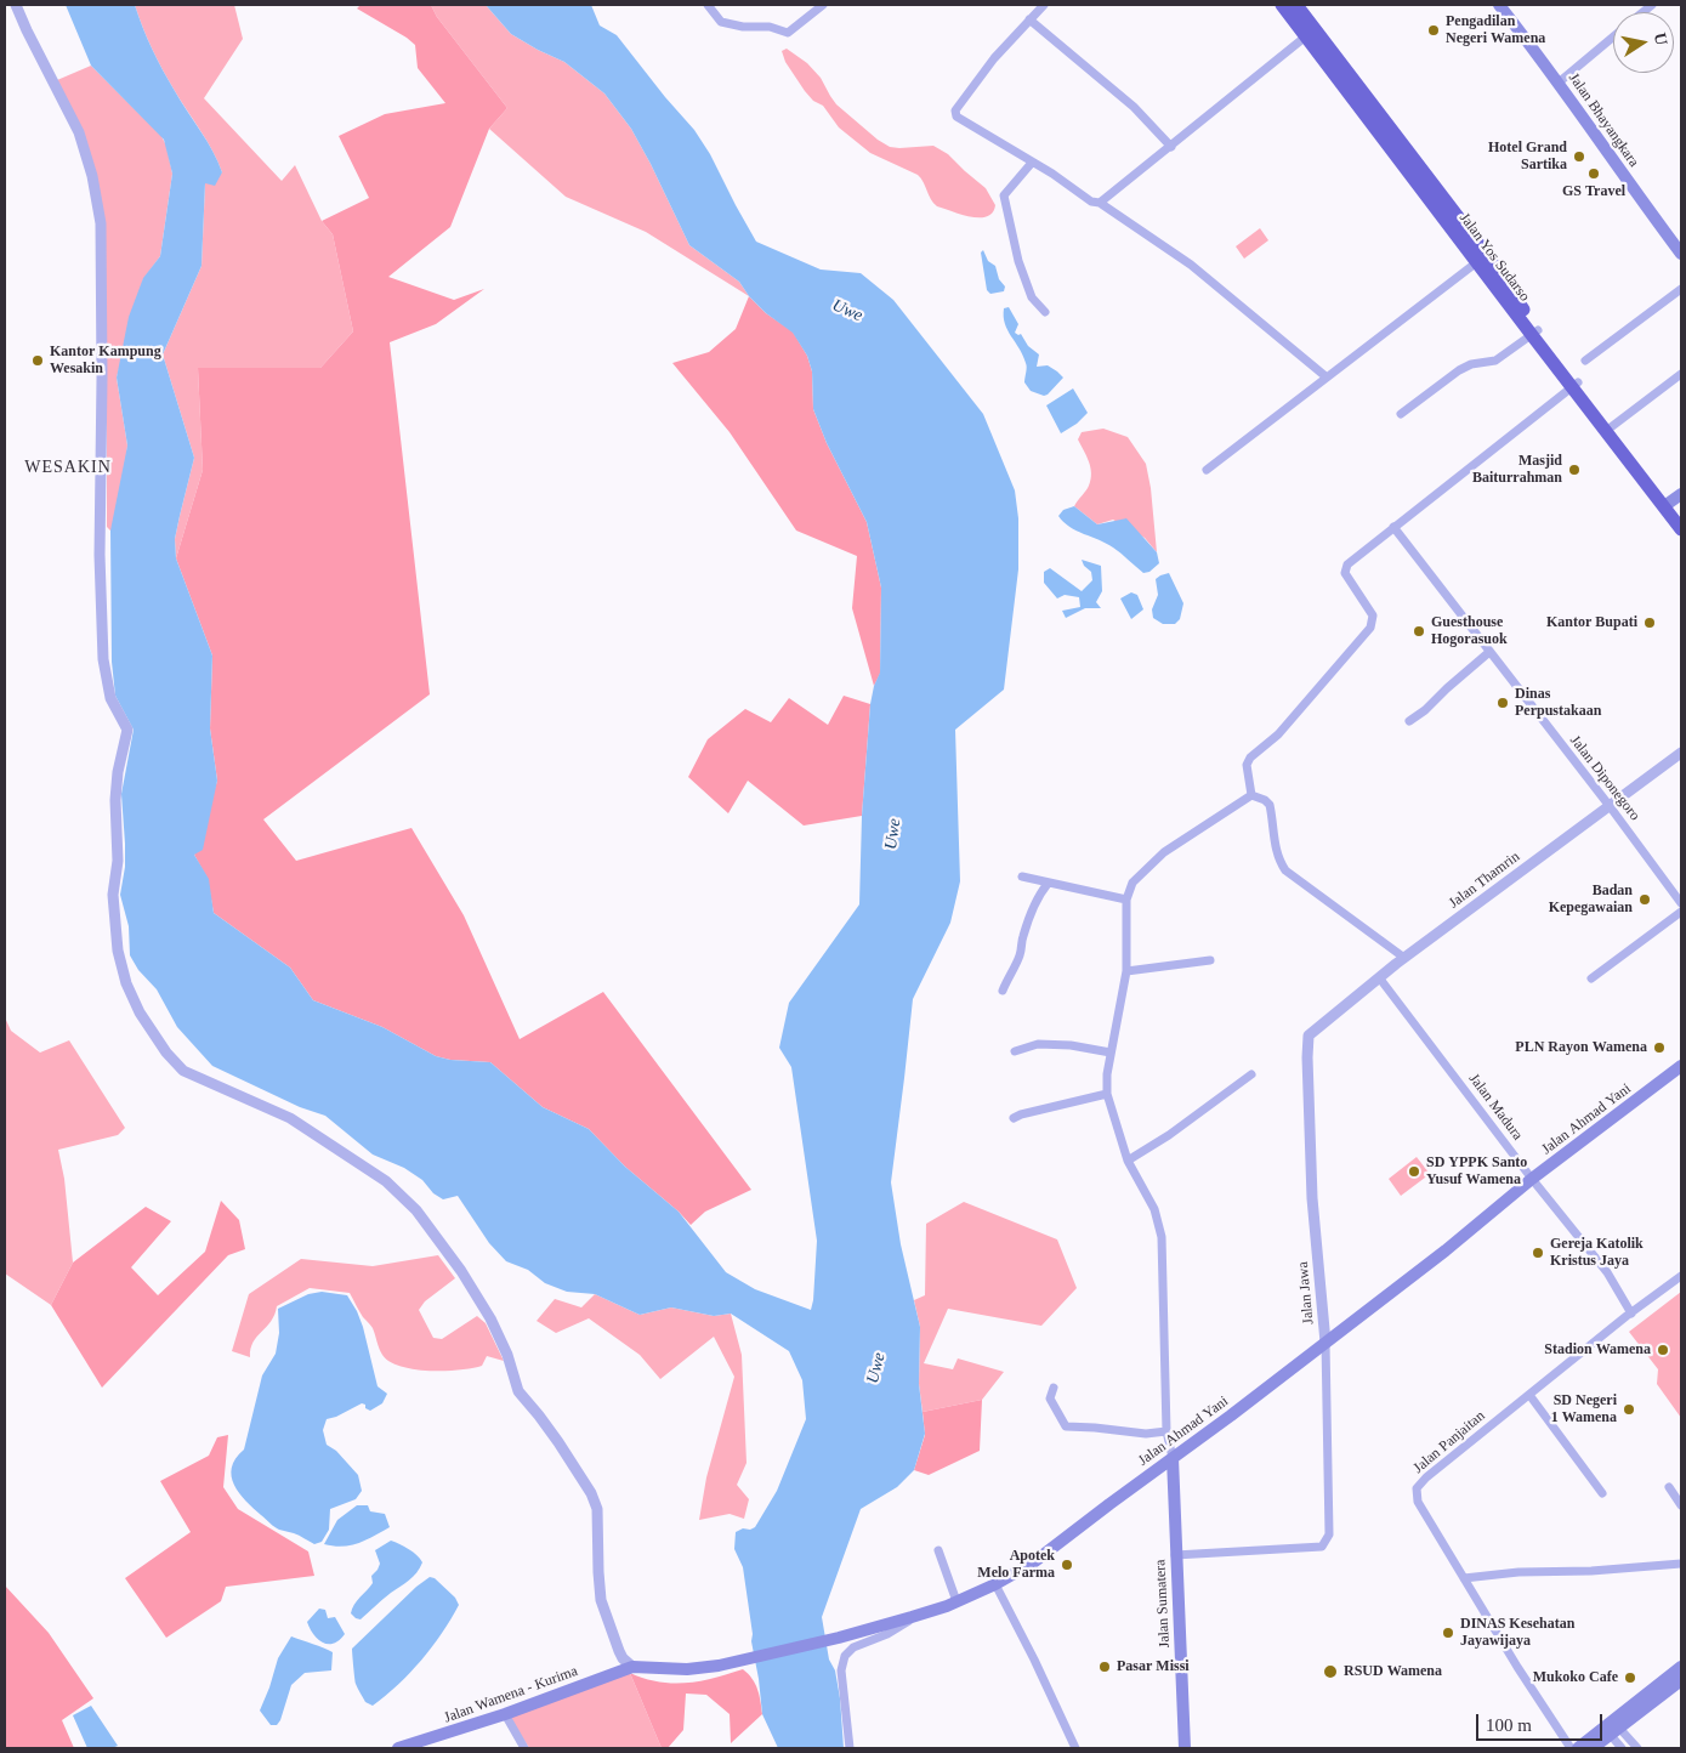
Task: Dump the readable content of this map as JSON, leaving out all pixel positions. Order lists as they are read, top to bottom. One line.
{"streets":{"highway":["Jalan Yos Sudarso"],"main road":["Jalan Bhayangkara","Jalan Ahmad Yani","Jalan Sumatera","Jalan Wamena - Kurima"],"street":["Jalan Diponegoro","Jalan Thamrin","Jalan Madura","Jalan Jawa","Jalan Panjaitan"]},"crossings":[["Jalan Diponegoro","Jalan Thamrin"],["Jalan Thamrin","Jalan Madura"],["Jalan Thamrin","Jalan Jawa"],["Jalan Madura","Jalan Ahmad Yani"],["Jalan Madura","Jalan Panjaitan"],["Jalan Ahmad Yani","Jalan Jawa"],["Jalan Ahmad Yani","Jalan Sumatera"],["Jalan Ahmad Yani","Jalan Wamena - Kurima"],["Jalan Jawa","Jalan Sumatera"]],"districts":["WESAKIN"],"water":["Uwe"],"places":["Pengadilan Negeri Wamena","Hotel Grand Sartika","GS Travel","Kantor Kampung Wesakin","Masjid Baiturrahman","Kantor Bupati","Guesthouse Hogorasuok","Dinas Perpustakaan","Badan Kepegawaian","PLN Rayon Wamena","SD YPPK Santo Yusuf Wamena","Gereja Katolik Kristus Jaya","Stadion Wamena","SD Negeri 1 Wamena","Apotek Melo Farma","DINAS Kesehatan Jayawijaya","Pasar Missi","RSUD Wamena","Mukoko Cafe"],"scale_bar":"100 m","north":"right"}
